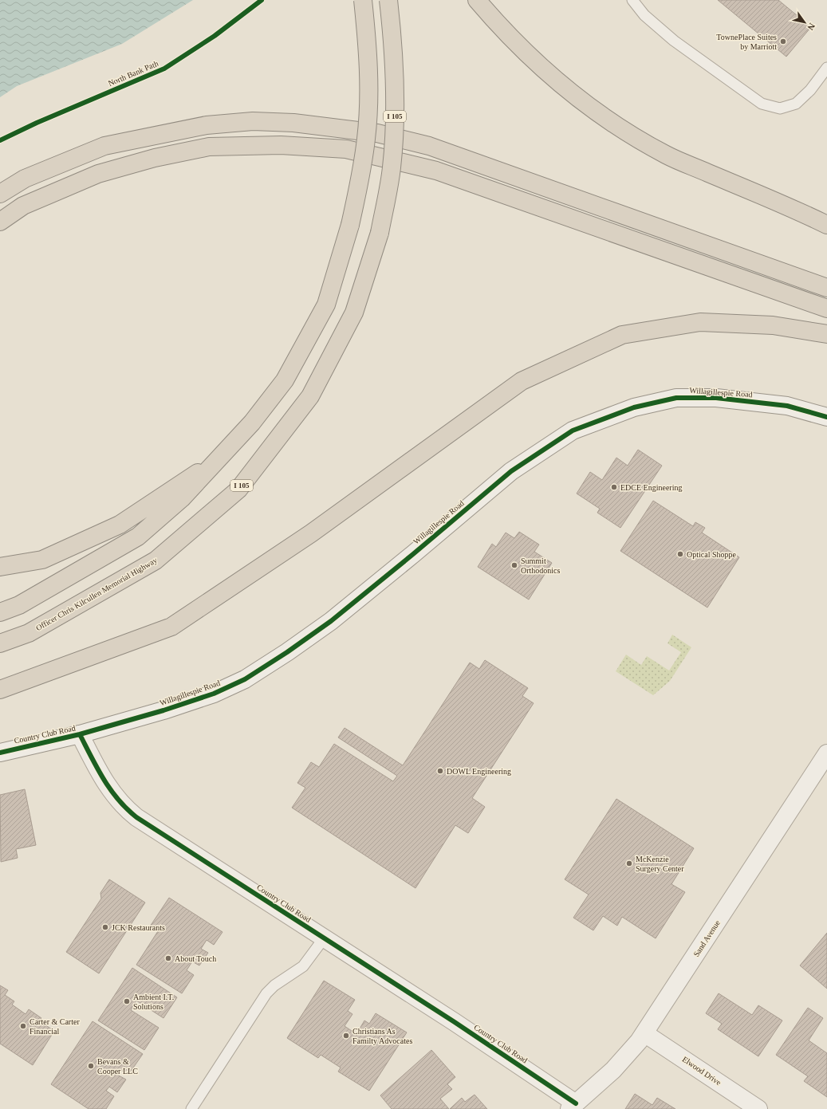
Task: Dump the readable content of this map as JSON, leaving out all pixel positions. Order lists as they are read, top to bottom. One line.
{"streets":{"highway":["I 105","Officer Chris Kilcullen Memorial Highway"],"street":["Willagillespie Road","Country Club Road","Sand Avenue","Elwood Drive"],"cycle path":["North Bank Path"]},"crossings":[["Willagillespie Road","Country Club Road"],["Country Club Road","Sand Avenue"],["Sand Avenue","Elwood Drive"]],"places":["TownePlace Suites by Marriott","EDCE Engineering","Optical Shoppe","Summit Orthodonics","DOWL Engineering","McKenzie Surgery Center","JCK Restaurants","About Touch","Ambient I.T. Solutions","Carter & Carter Financial","Christians As Familty Advocates","Bevans & Cooper LLC"],"north":"bottom right"}
